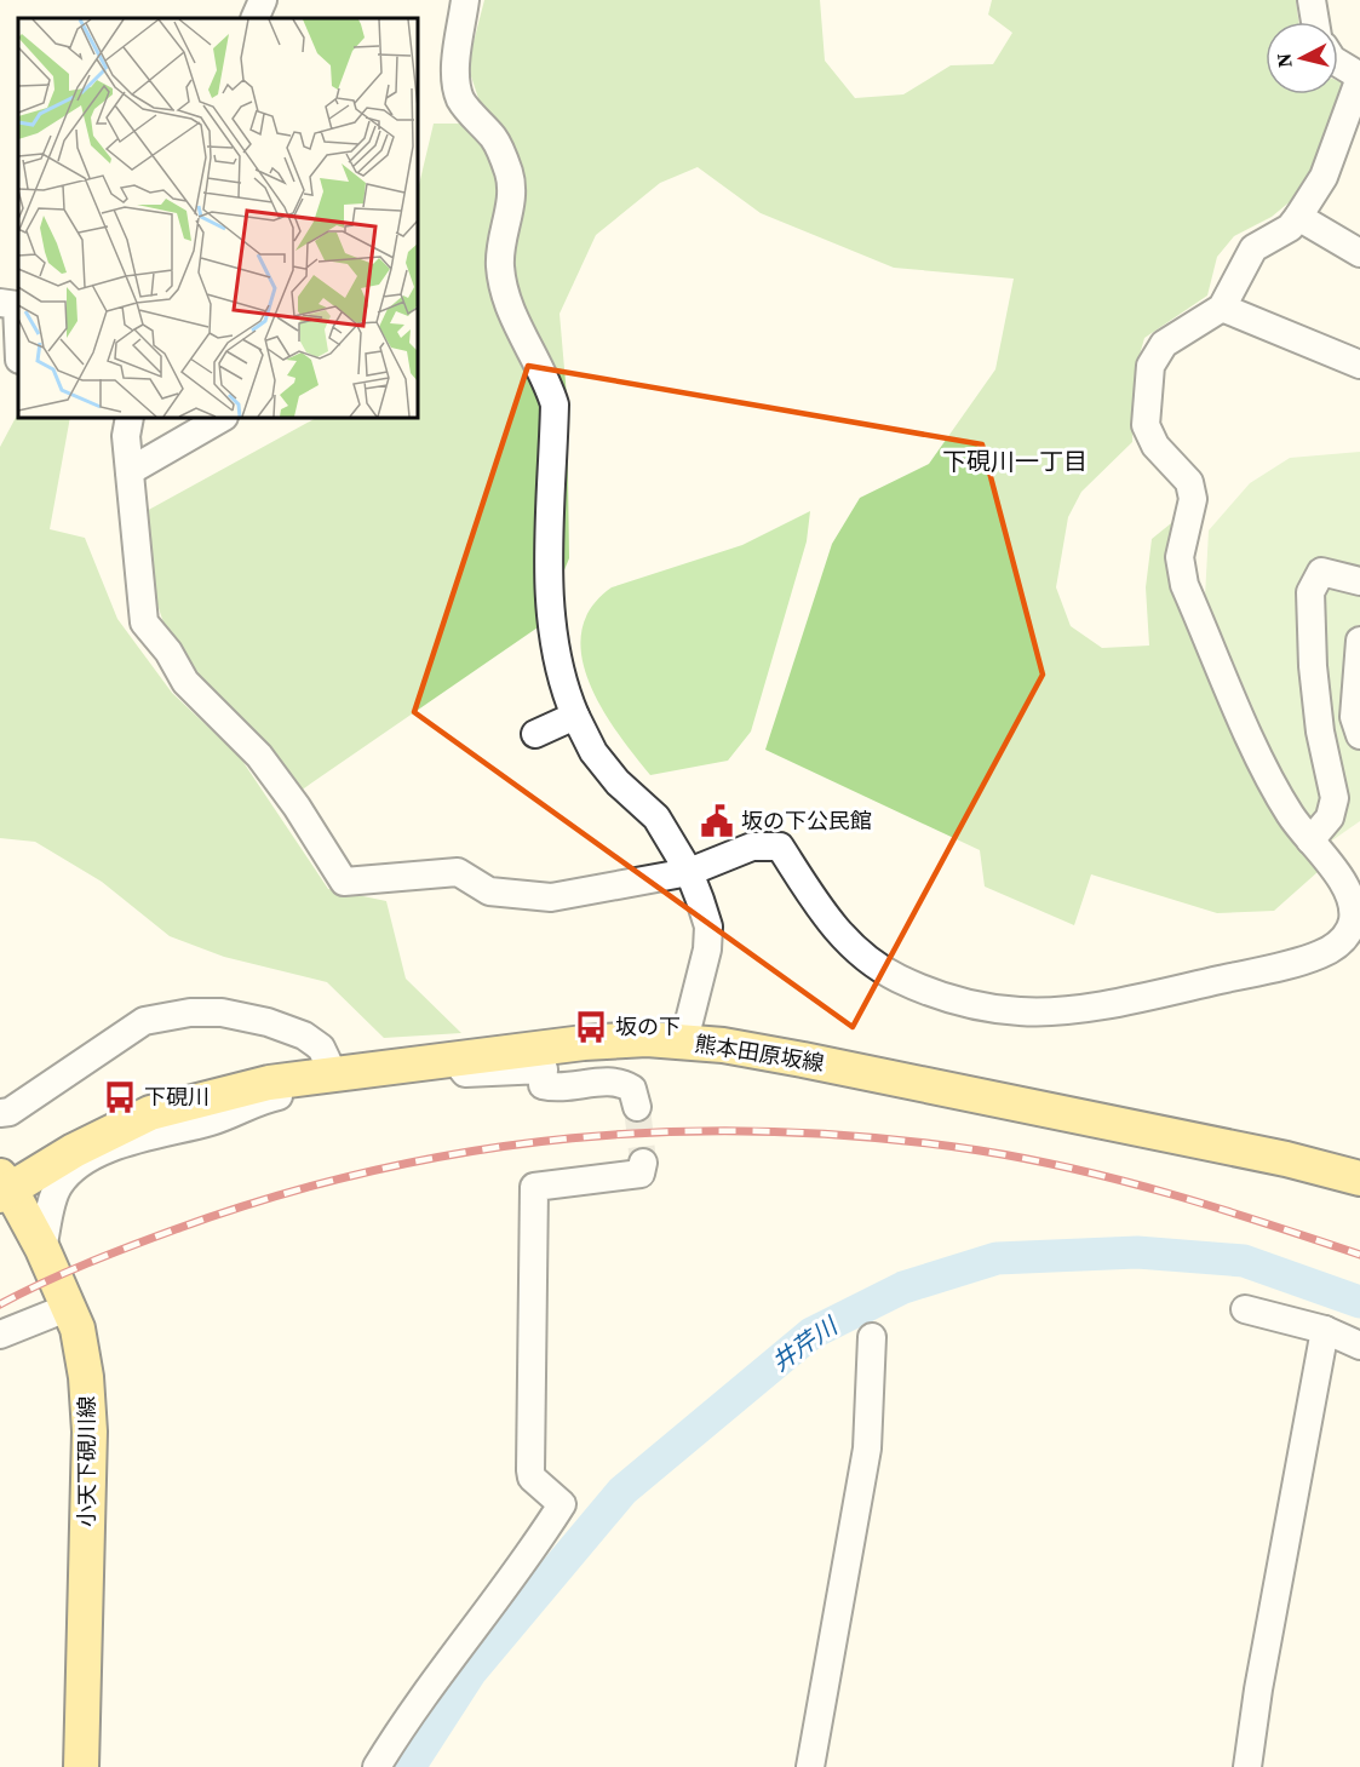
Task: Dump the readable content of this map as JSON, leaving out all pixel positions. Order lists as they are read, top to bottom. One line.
{"streets":{"main road":["熊本田原坂線","小天下硯川線"]},"crossings":[["熊本田原坂線","小天下硯川線"]],"districts":["下硯川一丁目"],"water":["井芹川"],"places":{"public building":["坂の下公民館"],"bus stop":["坂の下","下硯川"]},"north":"left"}
